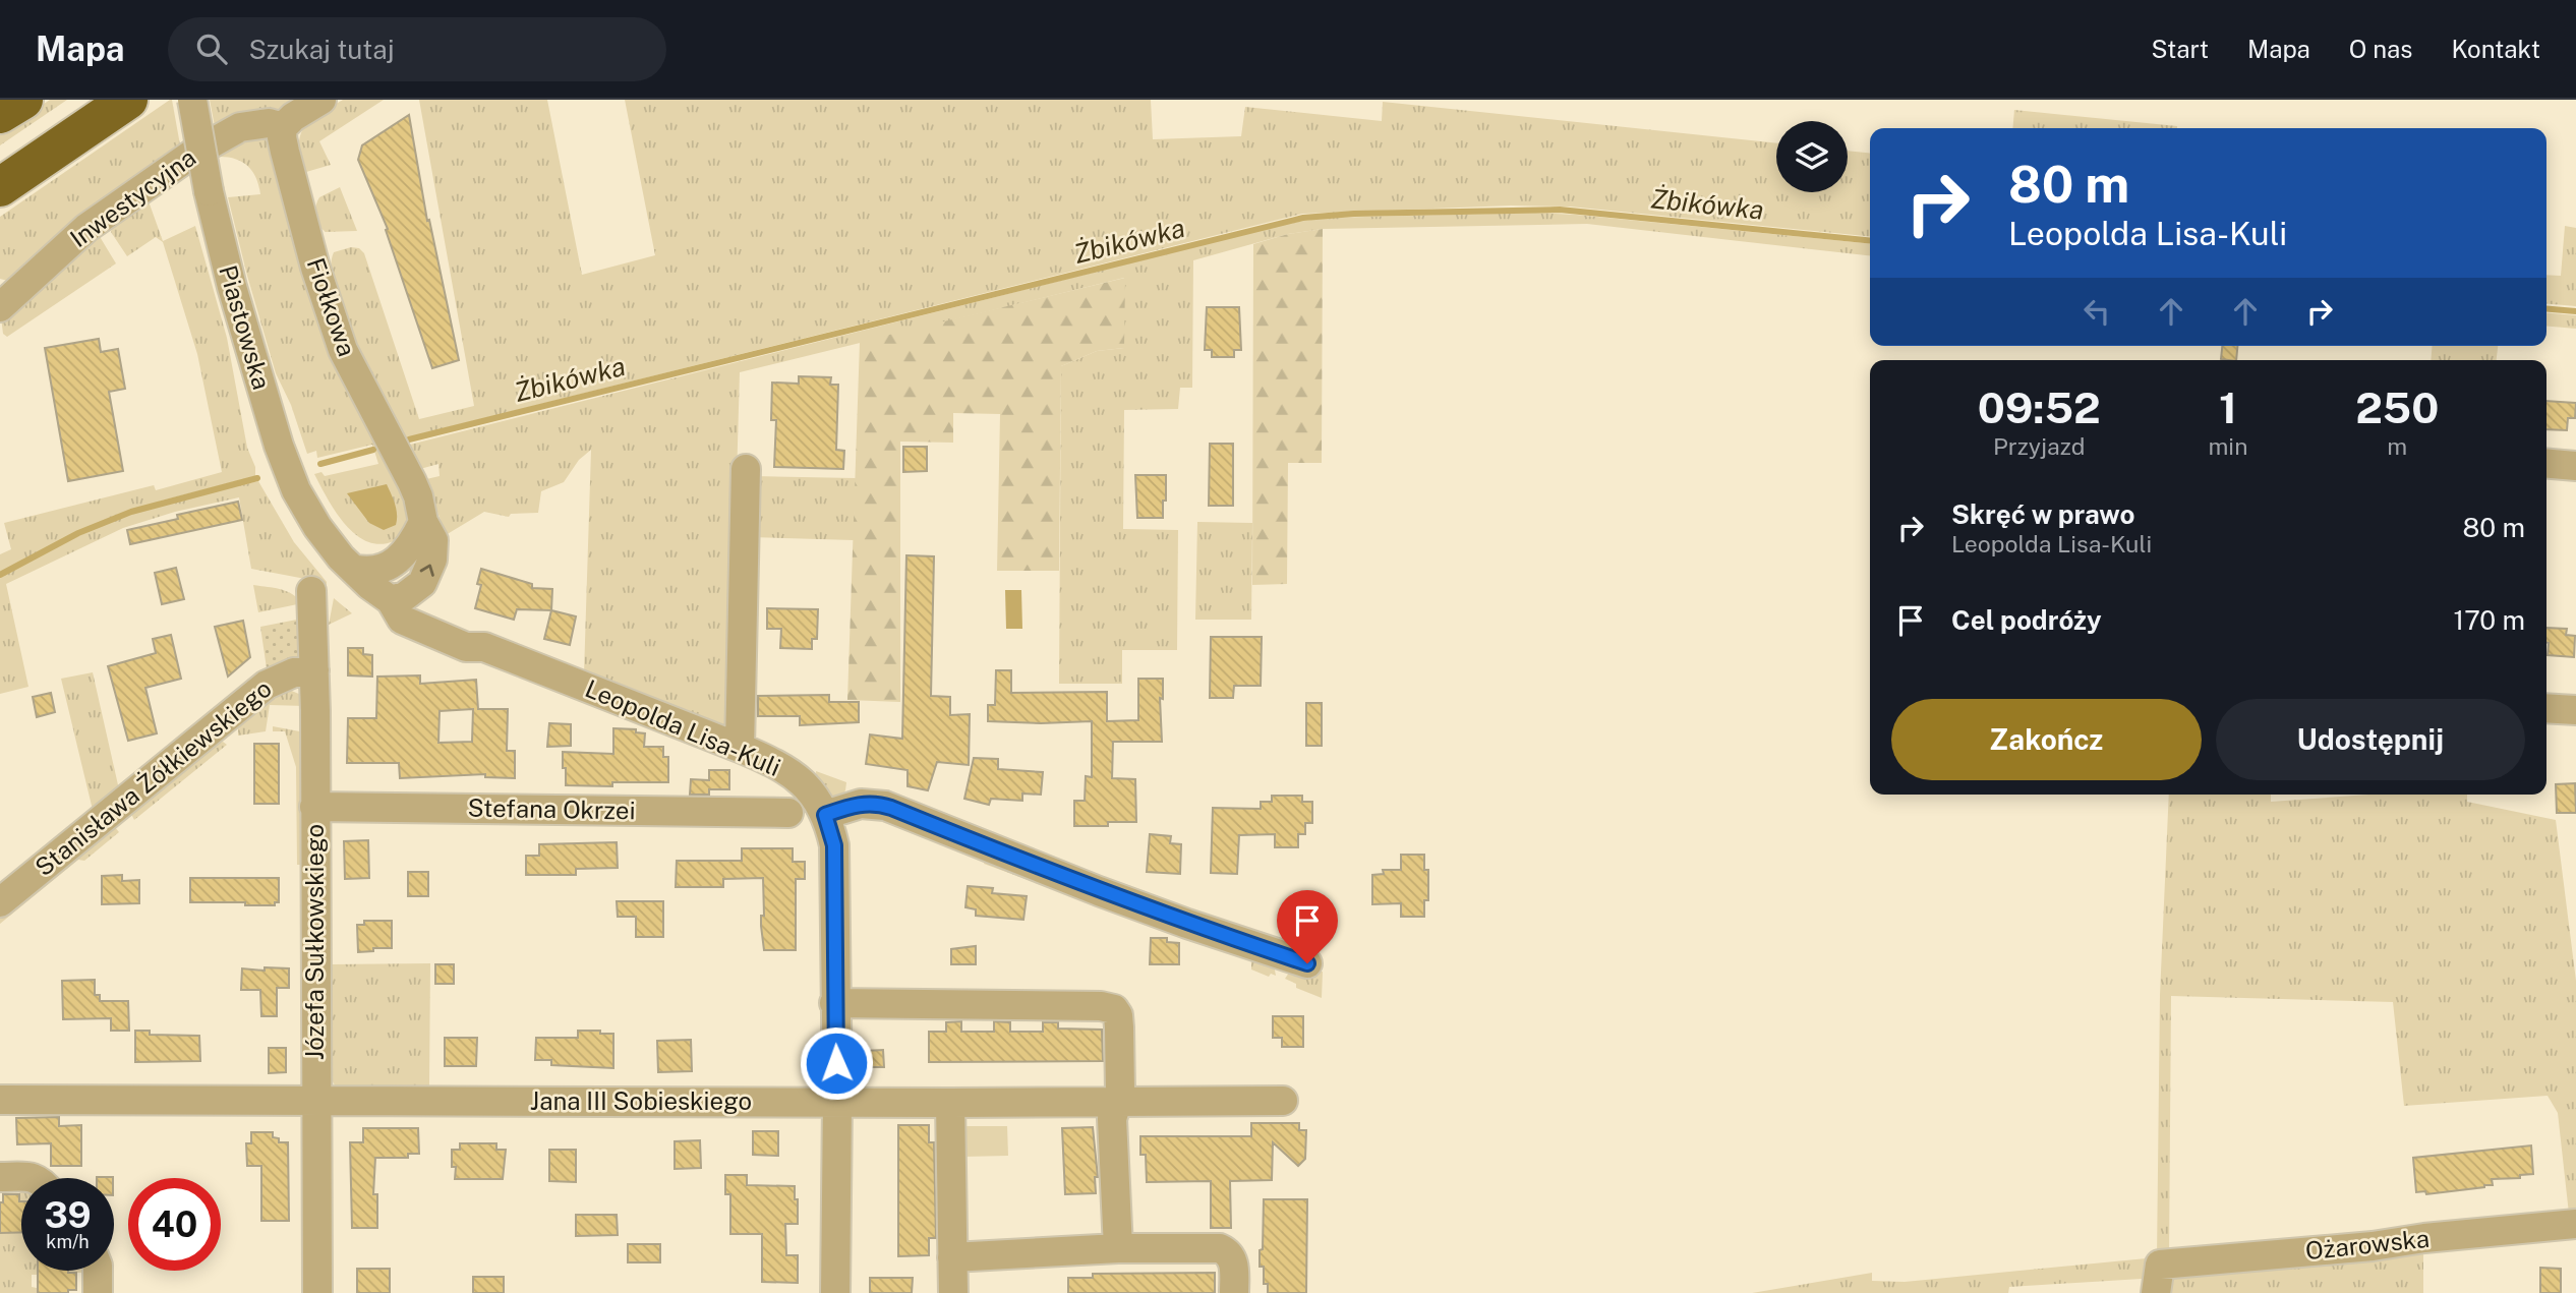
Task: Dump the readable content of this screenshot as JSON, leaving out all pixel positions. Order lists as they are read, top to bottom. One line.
{"streets":{"street":["Inwestycyjna","Fiołkowa","Piastowska","Leopolda Lisa-Kuli","Stanisława Żółkiewskiego","Stefana Okrzei","Józefa Sułkowskiego","Jana III Sobieskiego","Ożarowska"]},"crossings":[["Inwestycyjna","Fiołkowa"],["Fiołkowa","Leopolda Lisa-Kuli"],["Piastowska","Leopolda Lisa-Kuli"],["Leopolda Lisa-Kuli","Jana III Sobieskiego"],["Stanisława Żółkiewskiego","Józefa Sułkowskiego"],["Stefana Okrzei","Józefa Sułkowskiego"],["Józefa Sułkowskiego","Jana III Sobieskiego"]],"water":["Żbikówka"],"page":{"header":"Mapa","search":"Szukaj tutaj","nav":["Start","Mapa","O nas","Kontakt"],"turn":["80 m","Leopolda Lisa-Kuli"],"eta":["09:52","Przyjazd","1","min","250","m"],"list":[{"name":"Skręć w prawo","note":"Leopolda Lisa-Kuli","value":"80 m"},{"name":"Cel podróży","value":"170 m"}],"buttons":["Zakończ","Udostępnij"],"speed":"39 km/h","limit":"40"}}
